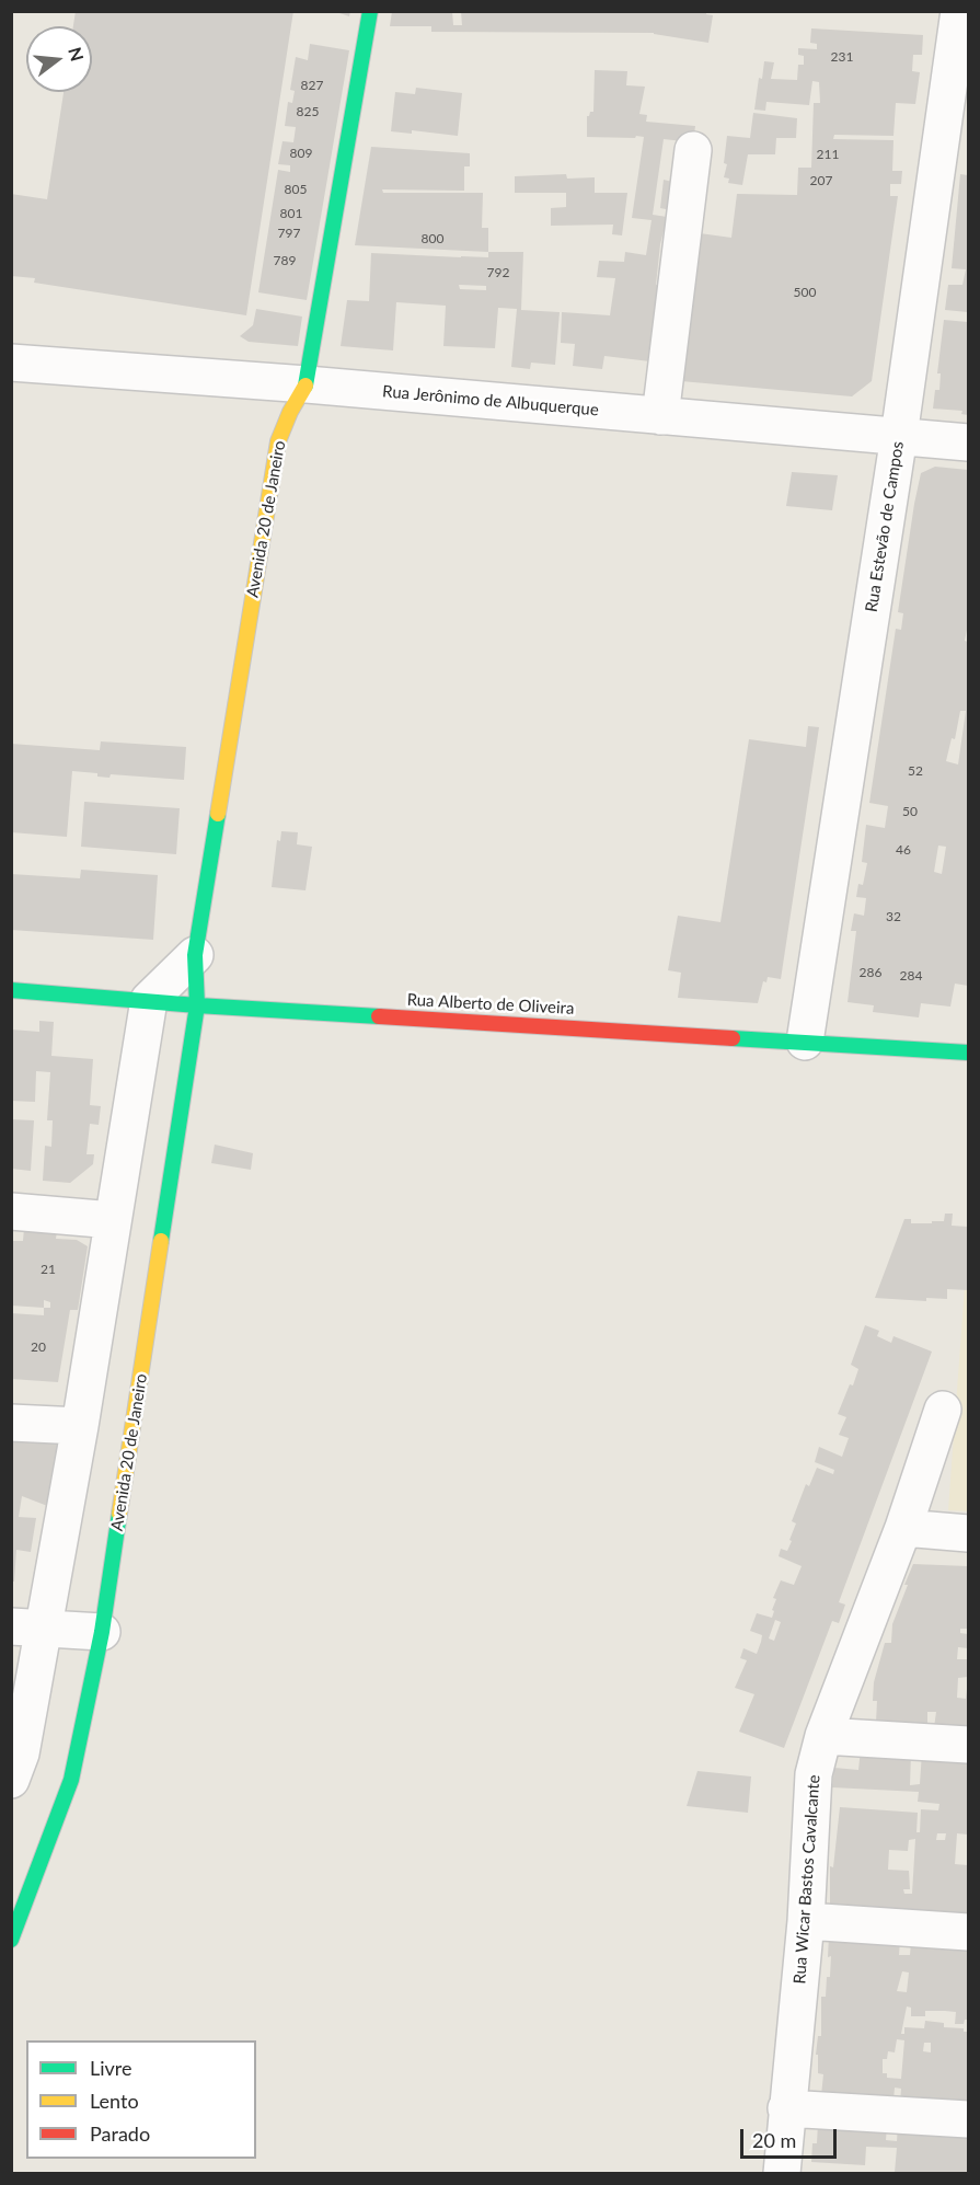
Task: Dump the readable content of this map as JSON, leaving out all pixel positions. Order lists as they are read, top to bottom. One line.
{"streets":{"street":["Rua Jerônimo de Albuquerque","Avenida 20 de Janeiro","Rua Estevão de Campos","Rua Alberto de Oliveira","Rua Wicar Bastos Cavalcante"]},"crossings":[["Rua Jerônimo de Albuquerque","Avenida 20 de Janeiro"],["Rua Jerônimo de Albuquerque","Rua Estevão de Campos"],["Avenida 20 de Janeiro","Rua Alberto de Oliveira"],["Rua Estevão de Campos","Rua Alberto de Oliveira"]],"house_numbers":["231","827","825","809","211","207","805","801","797","800","789","792","500","52","50","46","32","286","284","21","20"],"legend":["Livre","Lento","Parado"],"scale_bar":"20 m","north":"right"}
